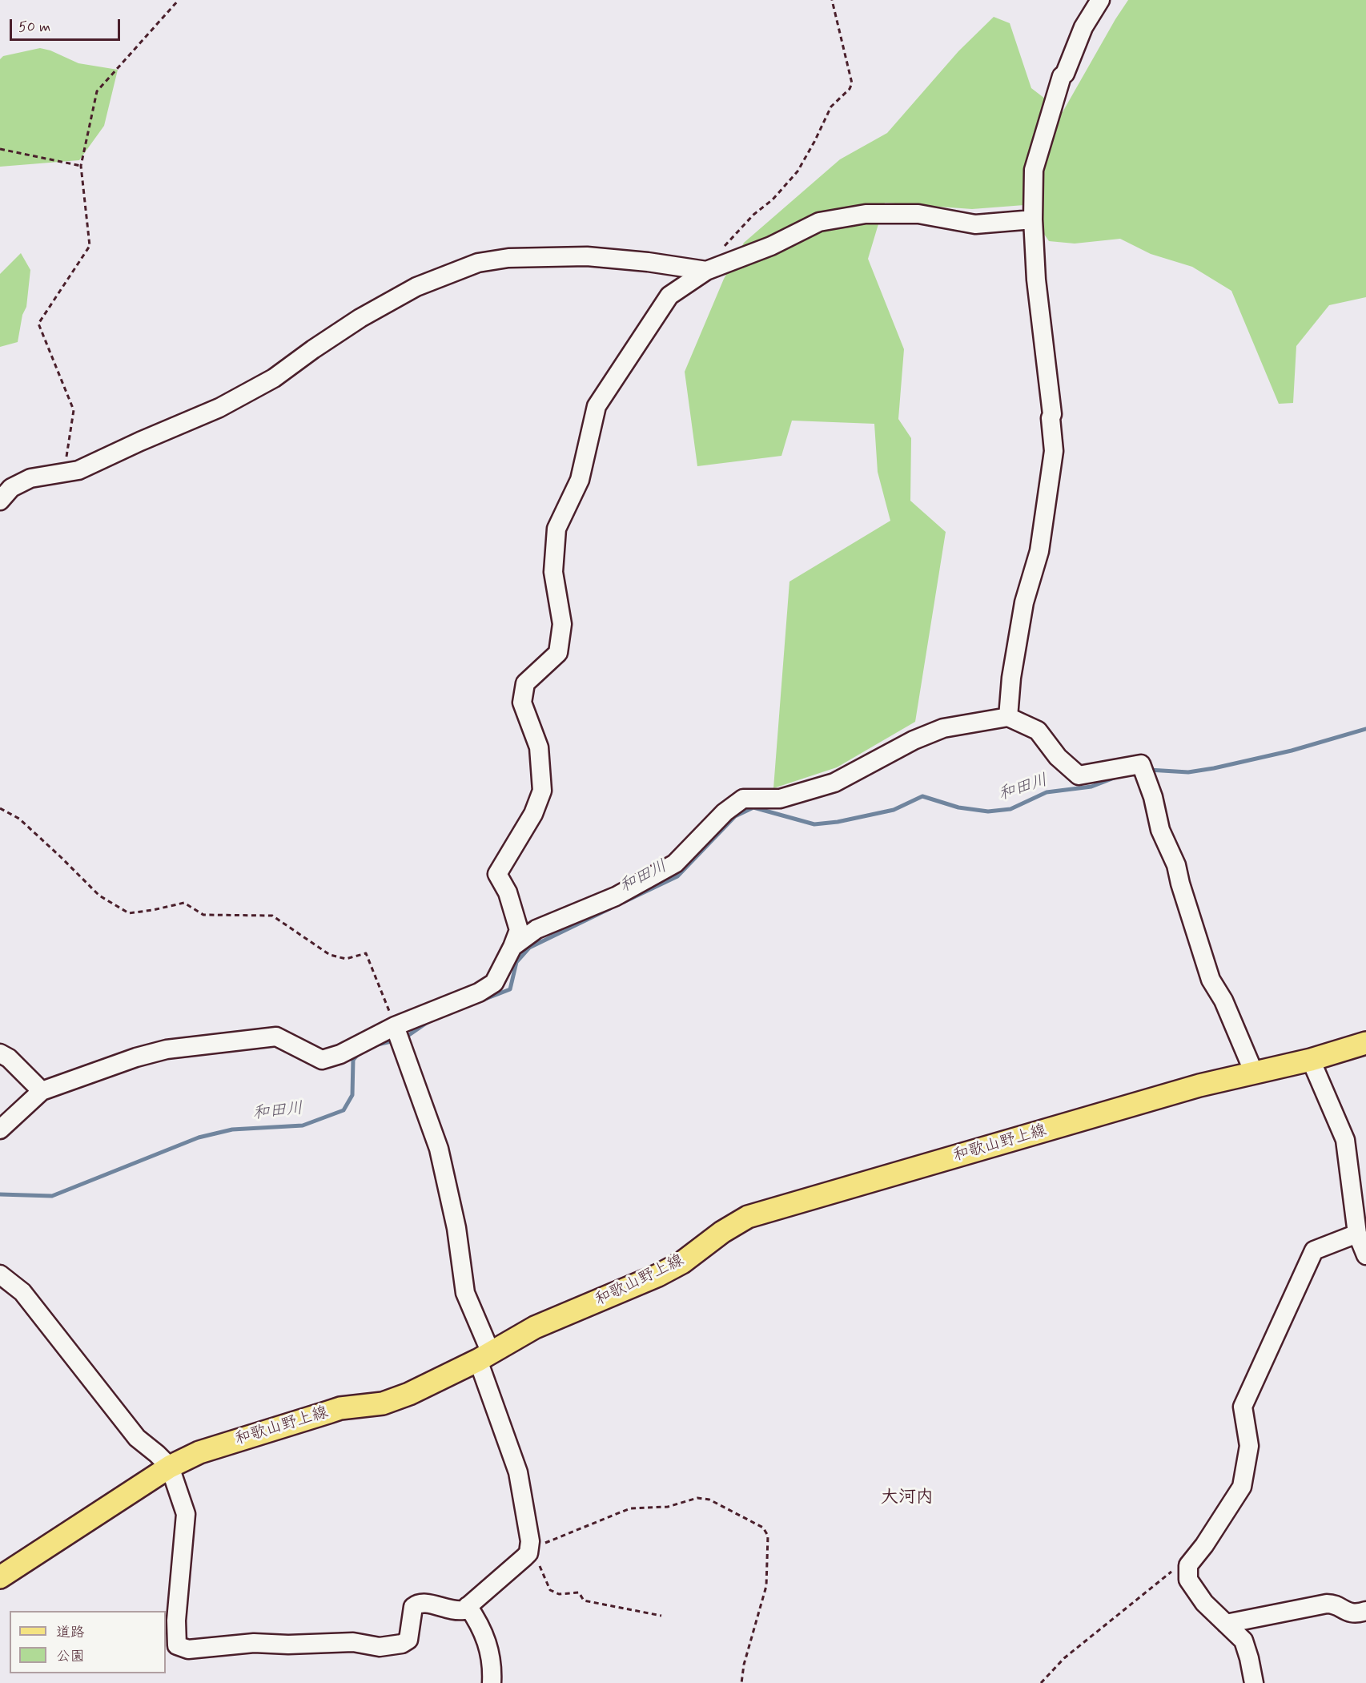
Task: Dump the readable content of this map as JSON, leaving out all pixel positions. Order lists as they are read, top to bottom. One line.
{"streets":{"main road":["和歌山野上線"]},"districts":["大河内"],"water":["和田川"],"legend":["道路","公園"],"scale_bar":"50 m"}
